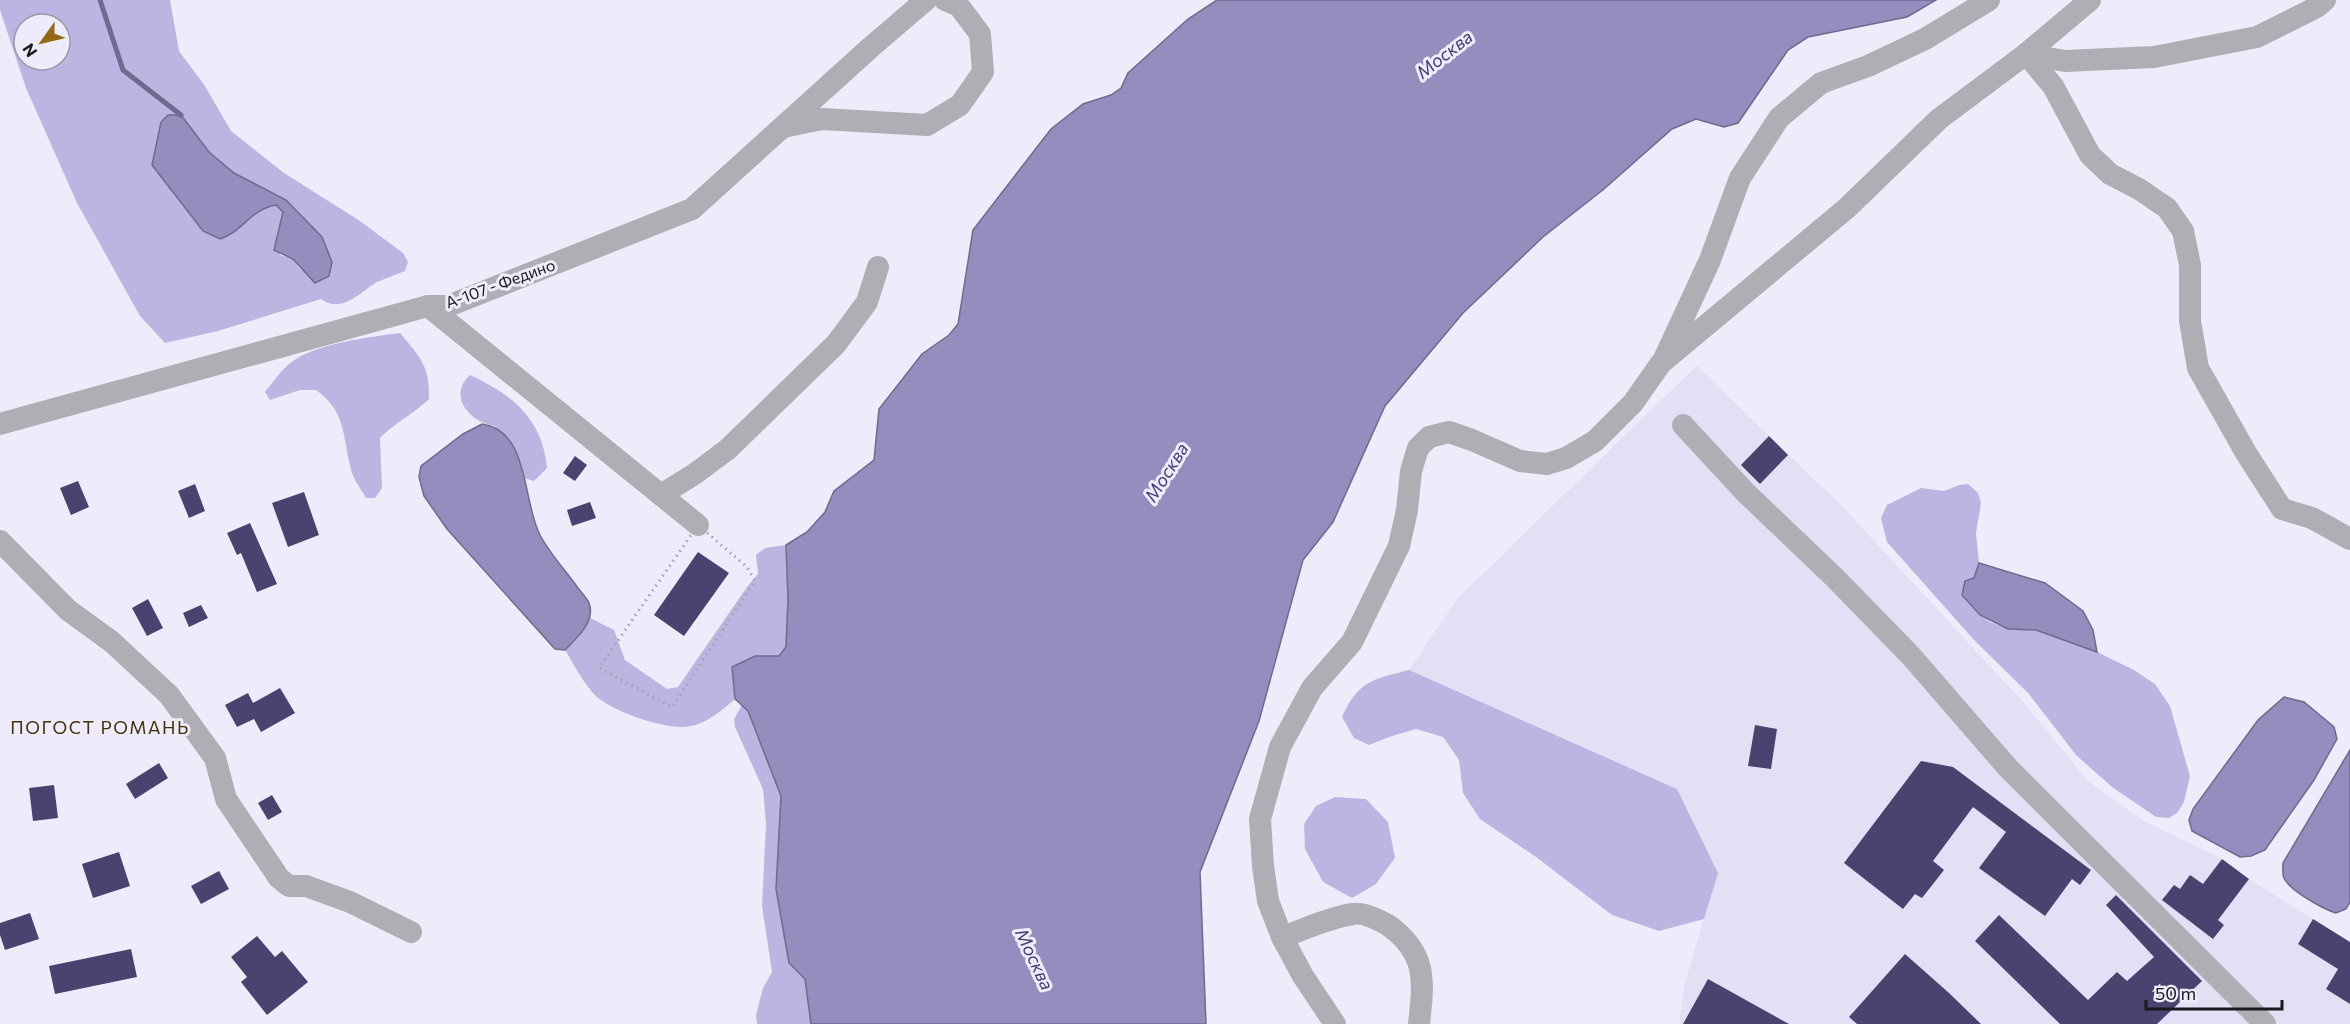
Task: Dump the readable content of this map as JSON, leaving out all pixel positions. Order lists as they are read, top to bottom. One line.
{"streets":{"street":["А-107 - Федино"]},"districts":["ПОГОСТ РОМАНЬ"],"water":["Москва"],"scale_bar":"50 m","north":"bottom left"}
